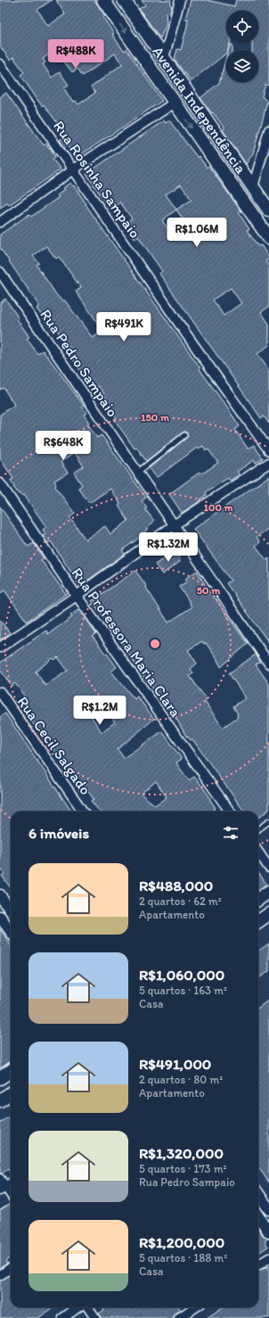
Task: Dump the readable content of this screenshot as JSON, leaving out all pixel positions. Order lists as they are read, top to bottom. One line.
{"streets":{"main road":["Avenida Independência"],"street":["Rua Rosinha Sampaio","Rua Pedro Sampaio","Rua Professora Maria Clara","Rua Cecil Salgado"]},"page":{"price":["R$488K","R$1.06M","R$491K","R$648K","R$1.32M","R$1.2M"],"heading":"6 imóveis","list":[{"name":"R$488,000","note":"2 quartos · 62 m² · Apartamento"},{"name":"R$1,060,000","note":"5 quartos · 163 m² · Casa"},{"name":"R$491,000","note":"2 quartos · 80 m² · Apartamento"},{"name":"R$1,320,000","note":"5 quartos · 173 m² · Rua Pedro Sampaio"},{"name":"R$1,200,000","note":"5 quartos · 188 m² · Casa"}]},"rings":["150 m","100 m","50 m"]}
